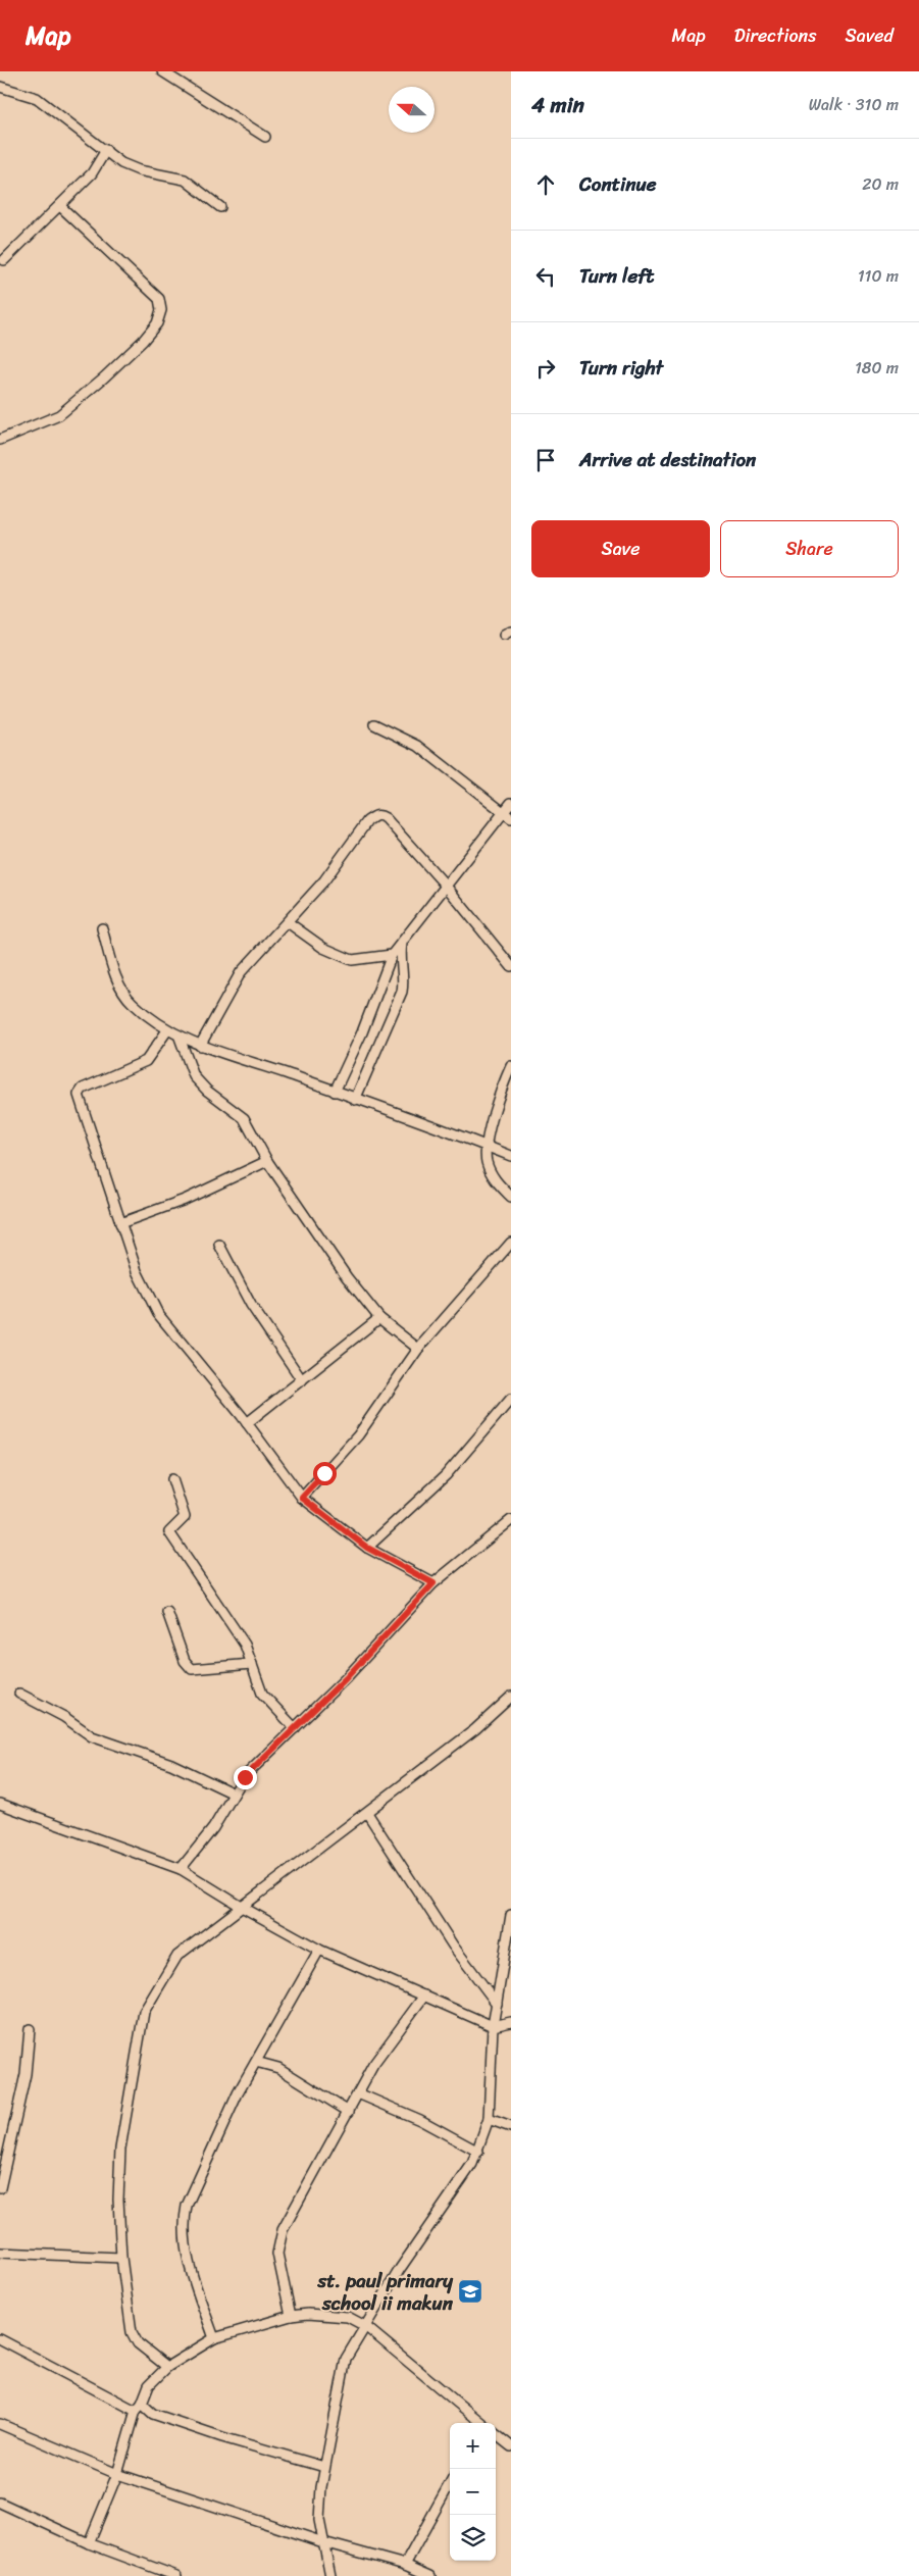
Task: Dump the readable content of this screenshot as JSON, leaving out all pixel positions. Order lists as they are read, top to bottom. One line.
{"places":{"school or university":["st. paul primary school ii makun"]},"north":"left","page":{"header":"Map","nav":["Map","Directions","Saved"],"heading":["4 min","Walk · 310 m"],"list":[["Continue","20 m"],["Turn left","110 m"],["Turn right","180 m"],"Arrive at destination"],"buttons":["Save","Share"],"map_buttons":["+","−"]}}
